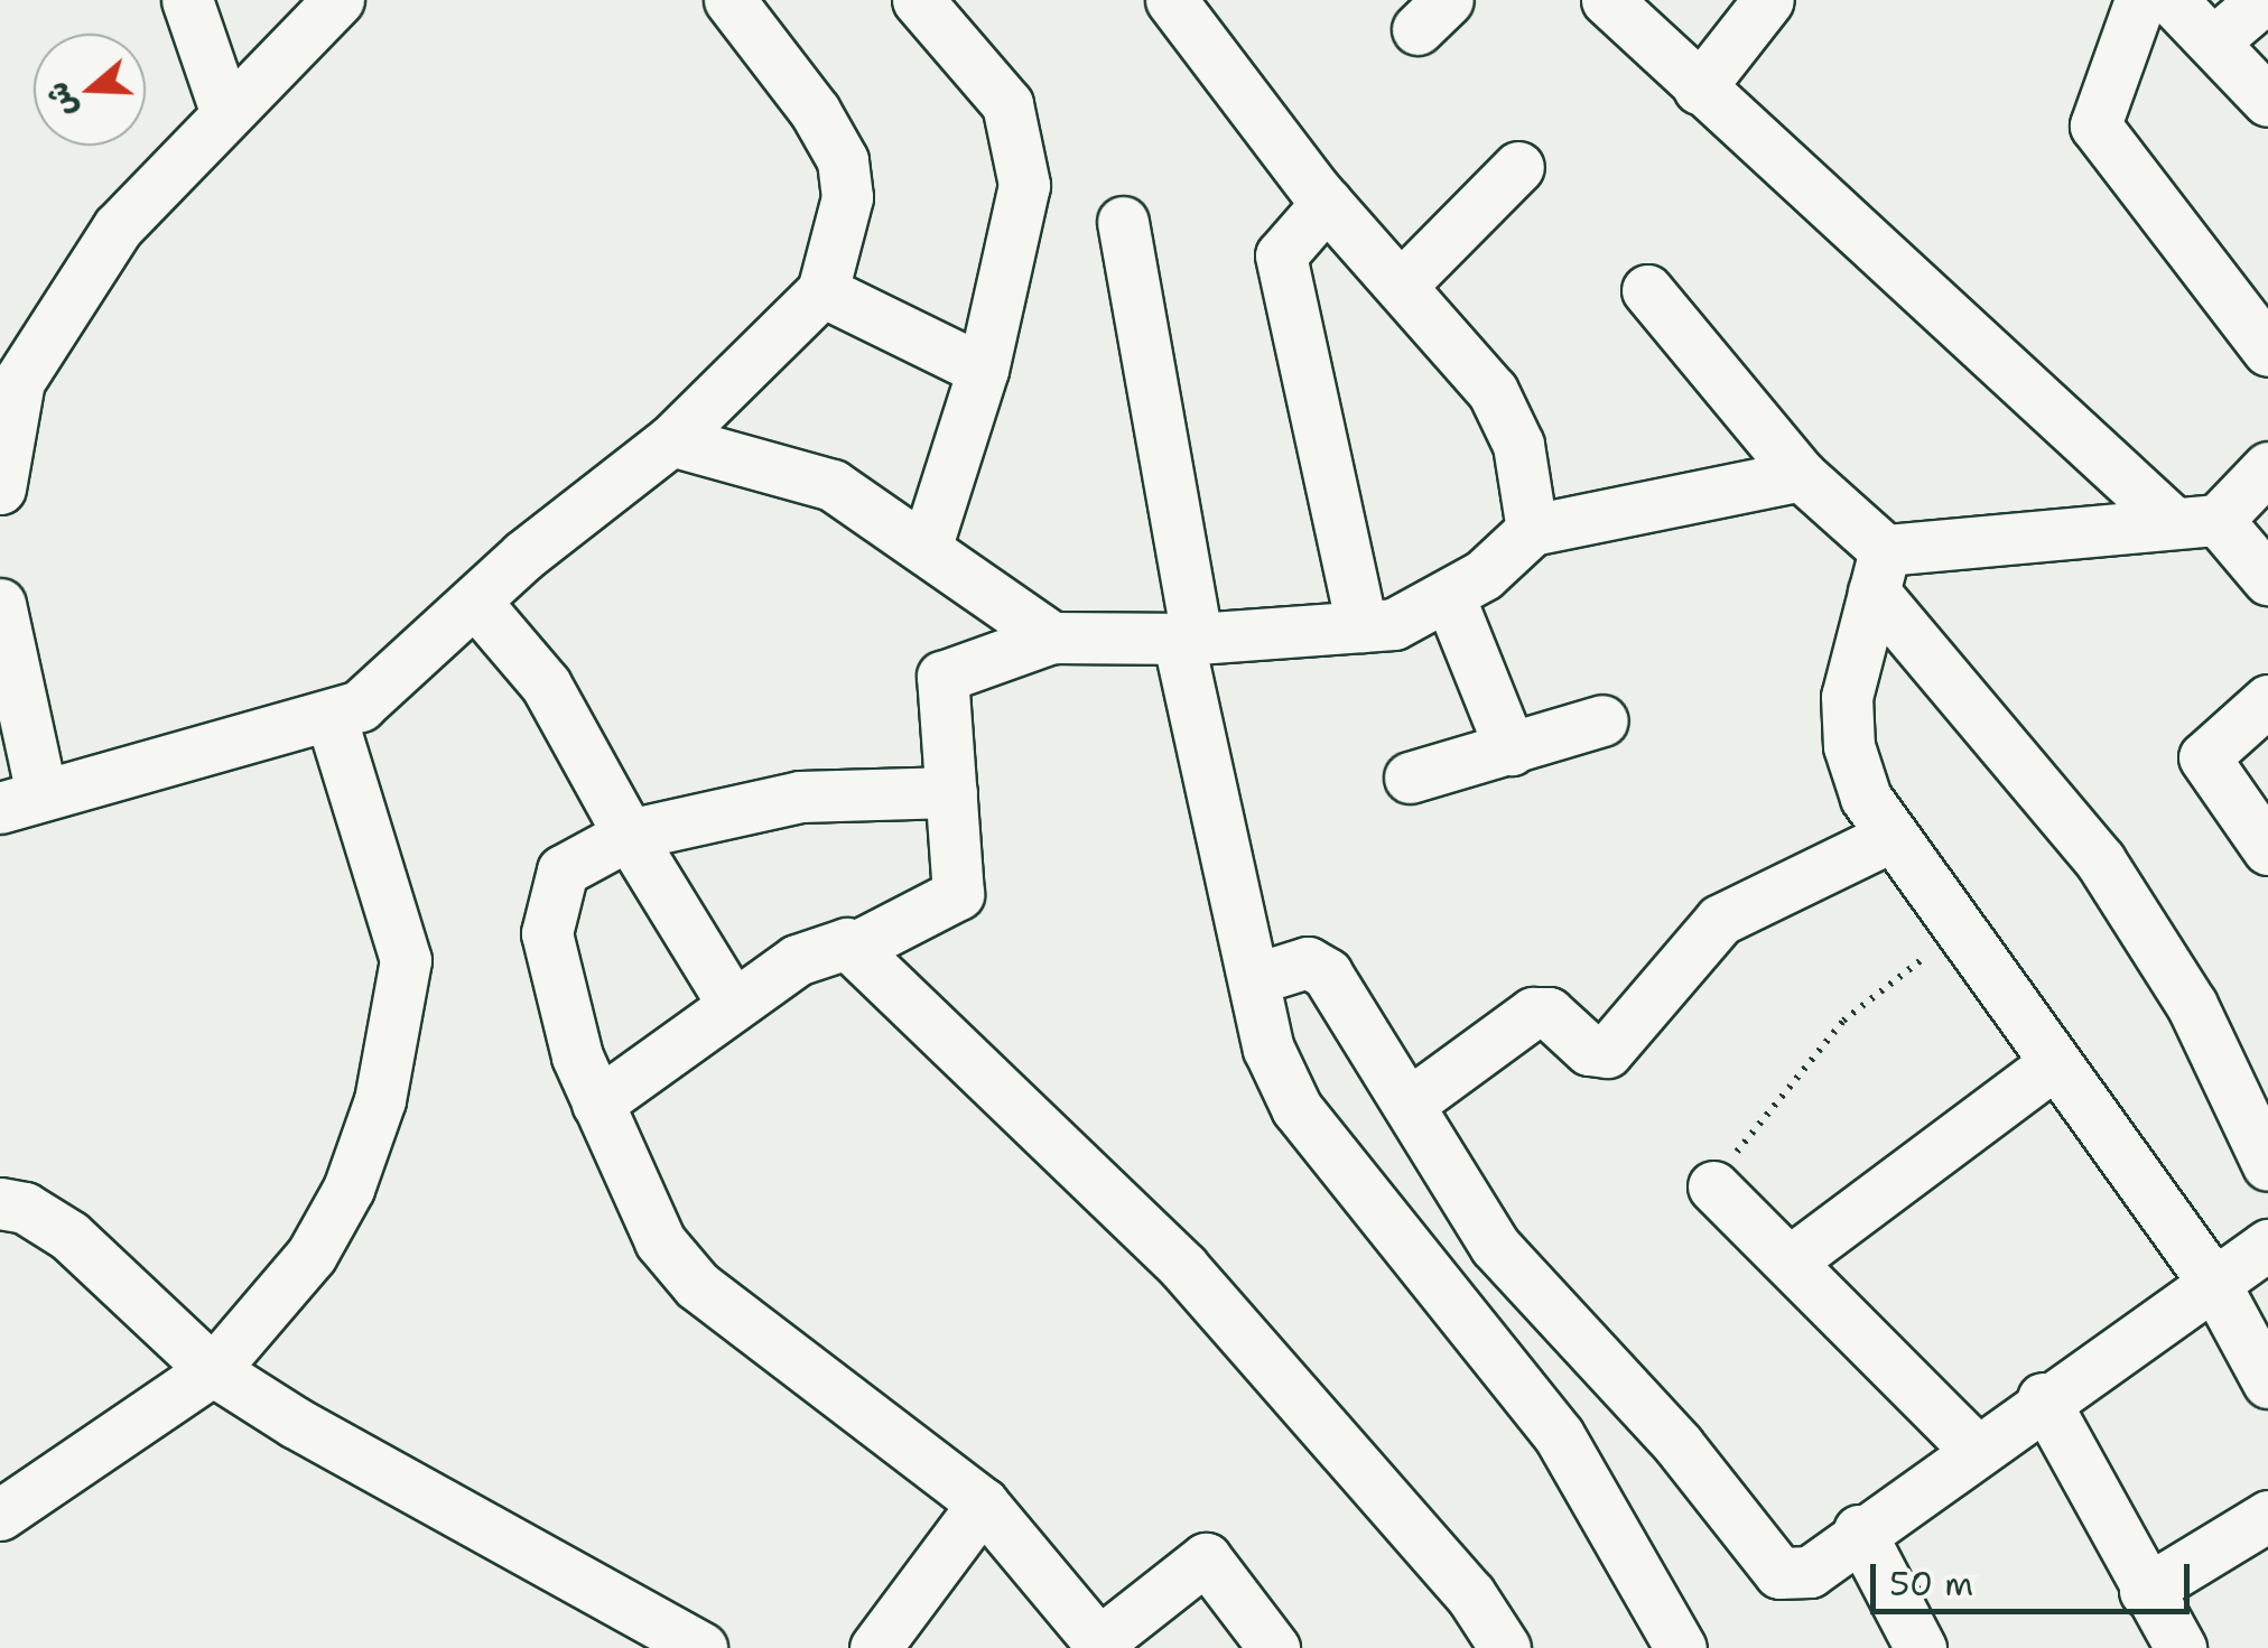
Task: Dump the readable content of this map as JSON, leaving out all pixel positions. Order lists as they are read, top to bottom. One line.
{"scale_bar":"50 m","north":"left"}
